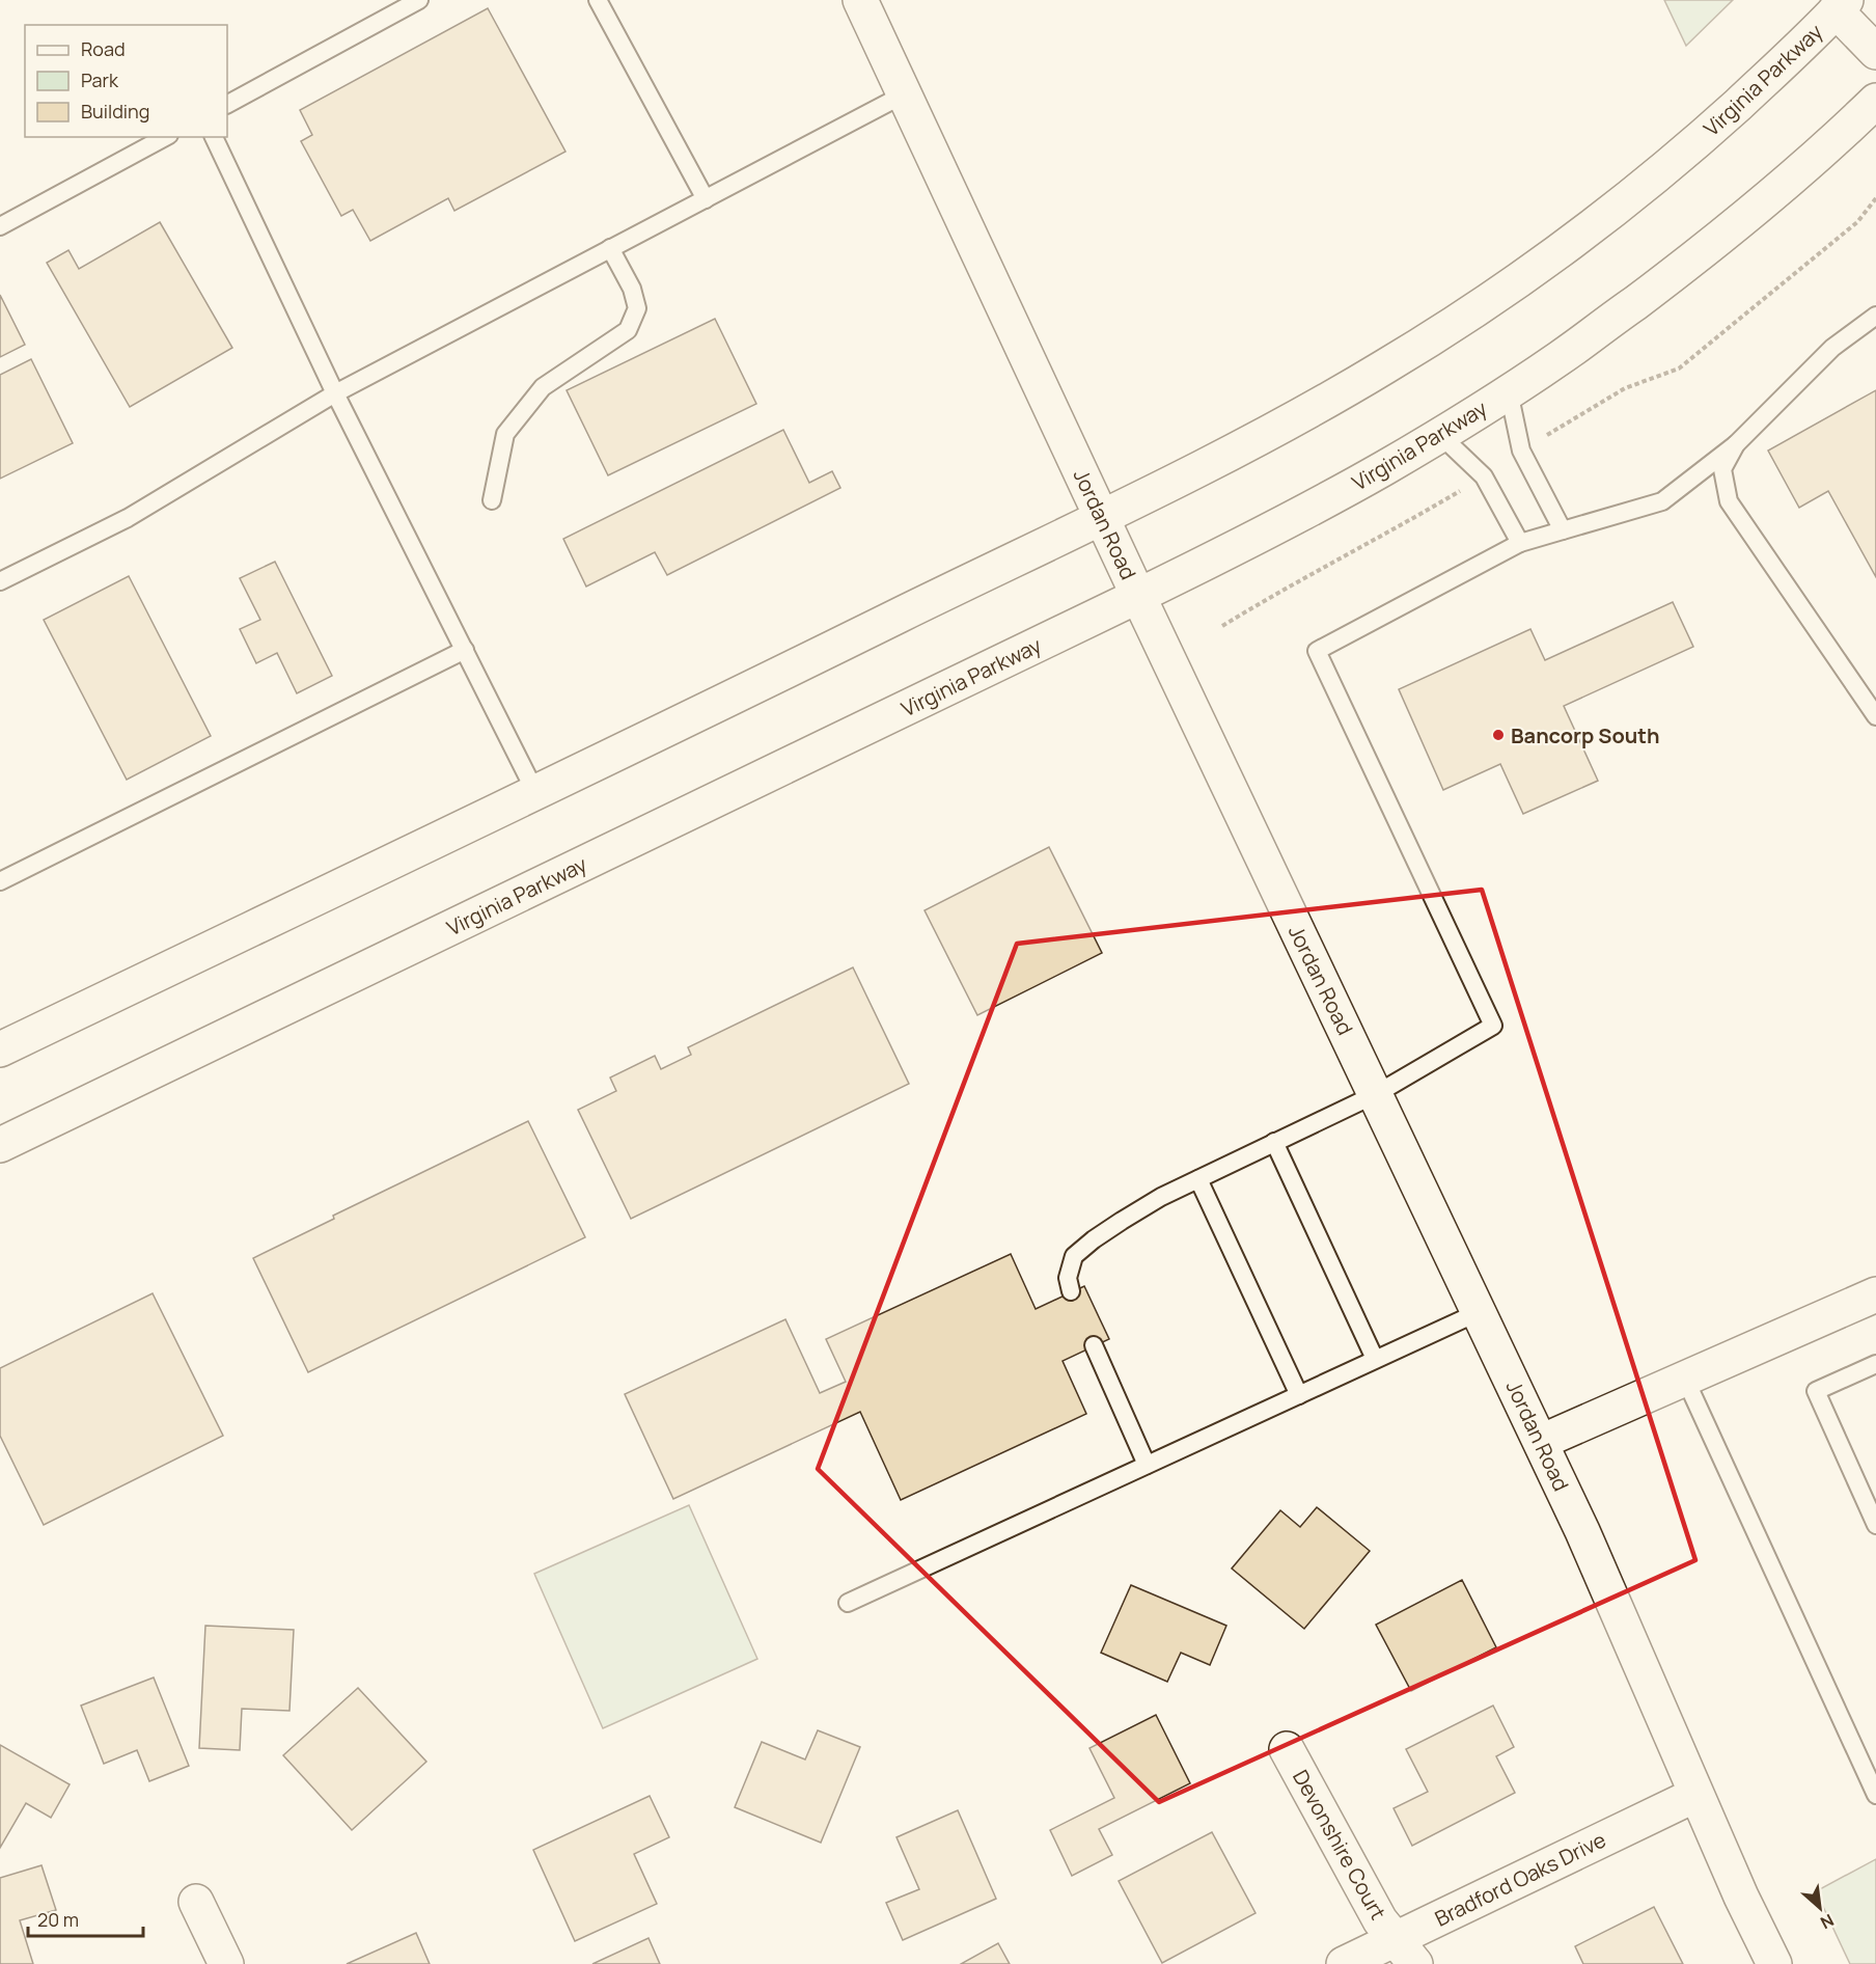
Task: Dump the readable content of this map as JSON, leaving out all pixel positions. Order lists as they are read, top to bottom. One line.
{"streets":{"main road":["Virginia Parkway","Jordan Road","Devonshire Court","Bradford Oaks Drive"]},"crossings":[["Virginia Parkway","Jordan Road"],["Jordan Road","Bradford Oaks Drive"],["Devonshire Court","Bradford Oaks Drive"]],"places":["Bancorp South"],"legend":["Road","Park","Building"],"scale_bar":"20 m","north":"bottom right"}
